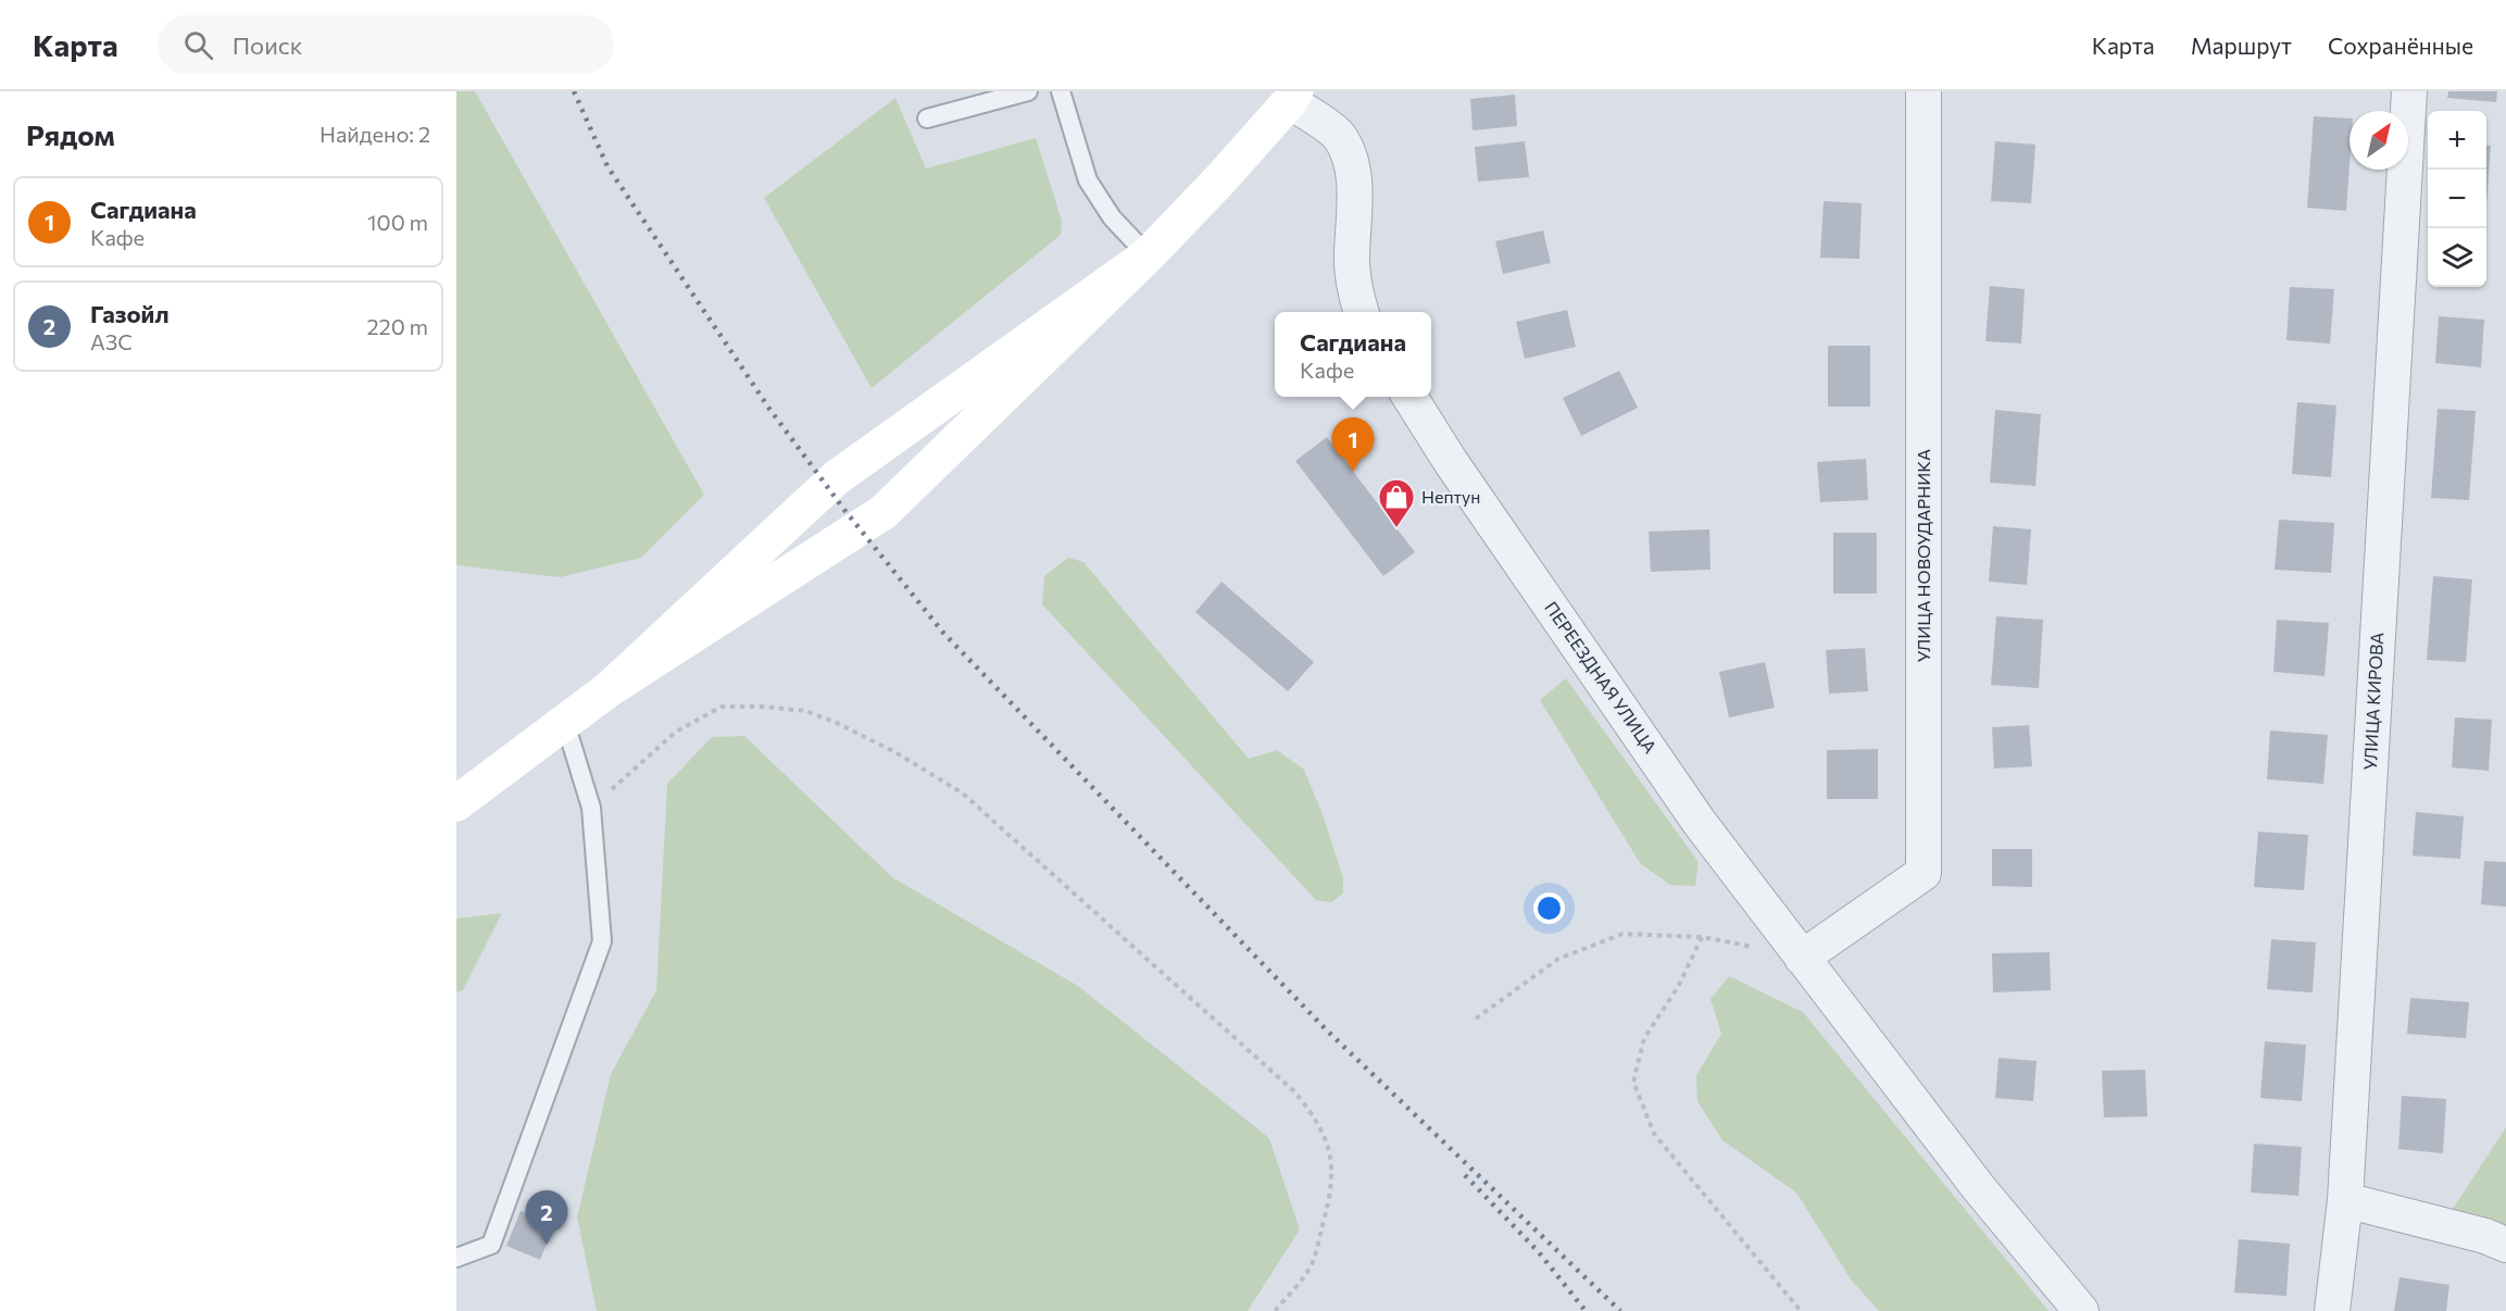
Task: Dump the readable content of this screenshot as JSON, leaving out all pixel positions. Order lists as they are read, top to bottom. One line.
{"streets":{"street":["УЛИЦА НОВОУДАРНИКА","ПЕРЕЕЗДНАЯ УЛИЦА","УЛИЦА КИРОВА"]},"crossings":[["УЛИЦА НОВОУДАРНИКА","ПЕРЕЕЗДНАЯ УЛИЦА"]],"places":{"shop":["Нептун"]},"north":"top right","page":{"header":"Карта","search":"Поиск","nav":["Карта","Маршрут","Сохранённые"],"heading":["Рядом","Найдено: 2"],"map_buttons":["+","−"],"list":[{"mark":"1","name":"Сагдиана","note":"Кафе","value":"100 m"},{"mark":"2","name":"Газойл","note":"АЗС","value":"220 m"}],"popup":["Сагдиана","Кафе"],"pins":["1","2"]}}
